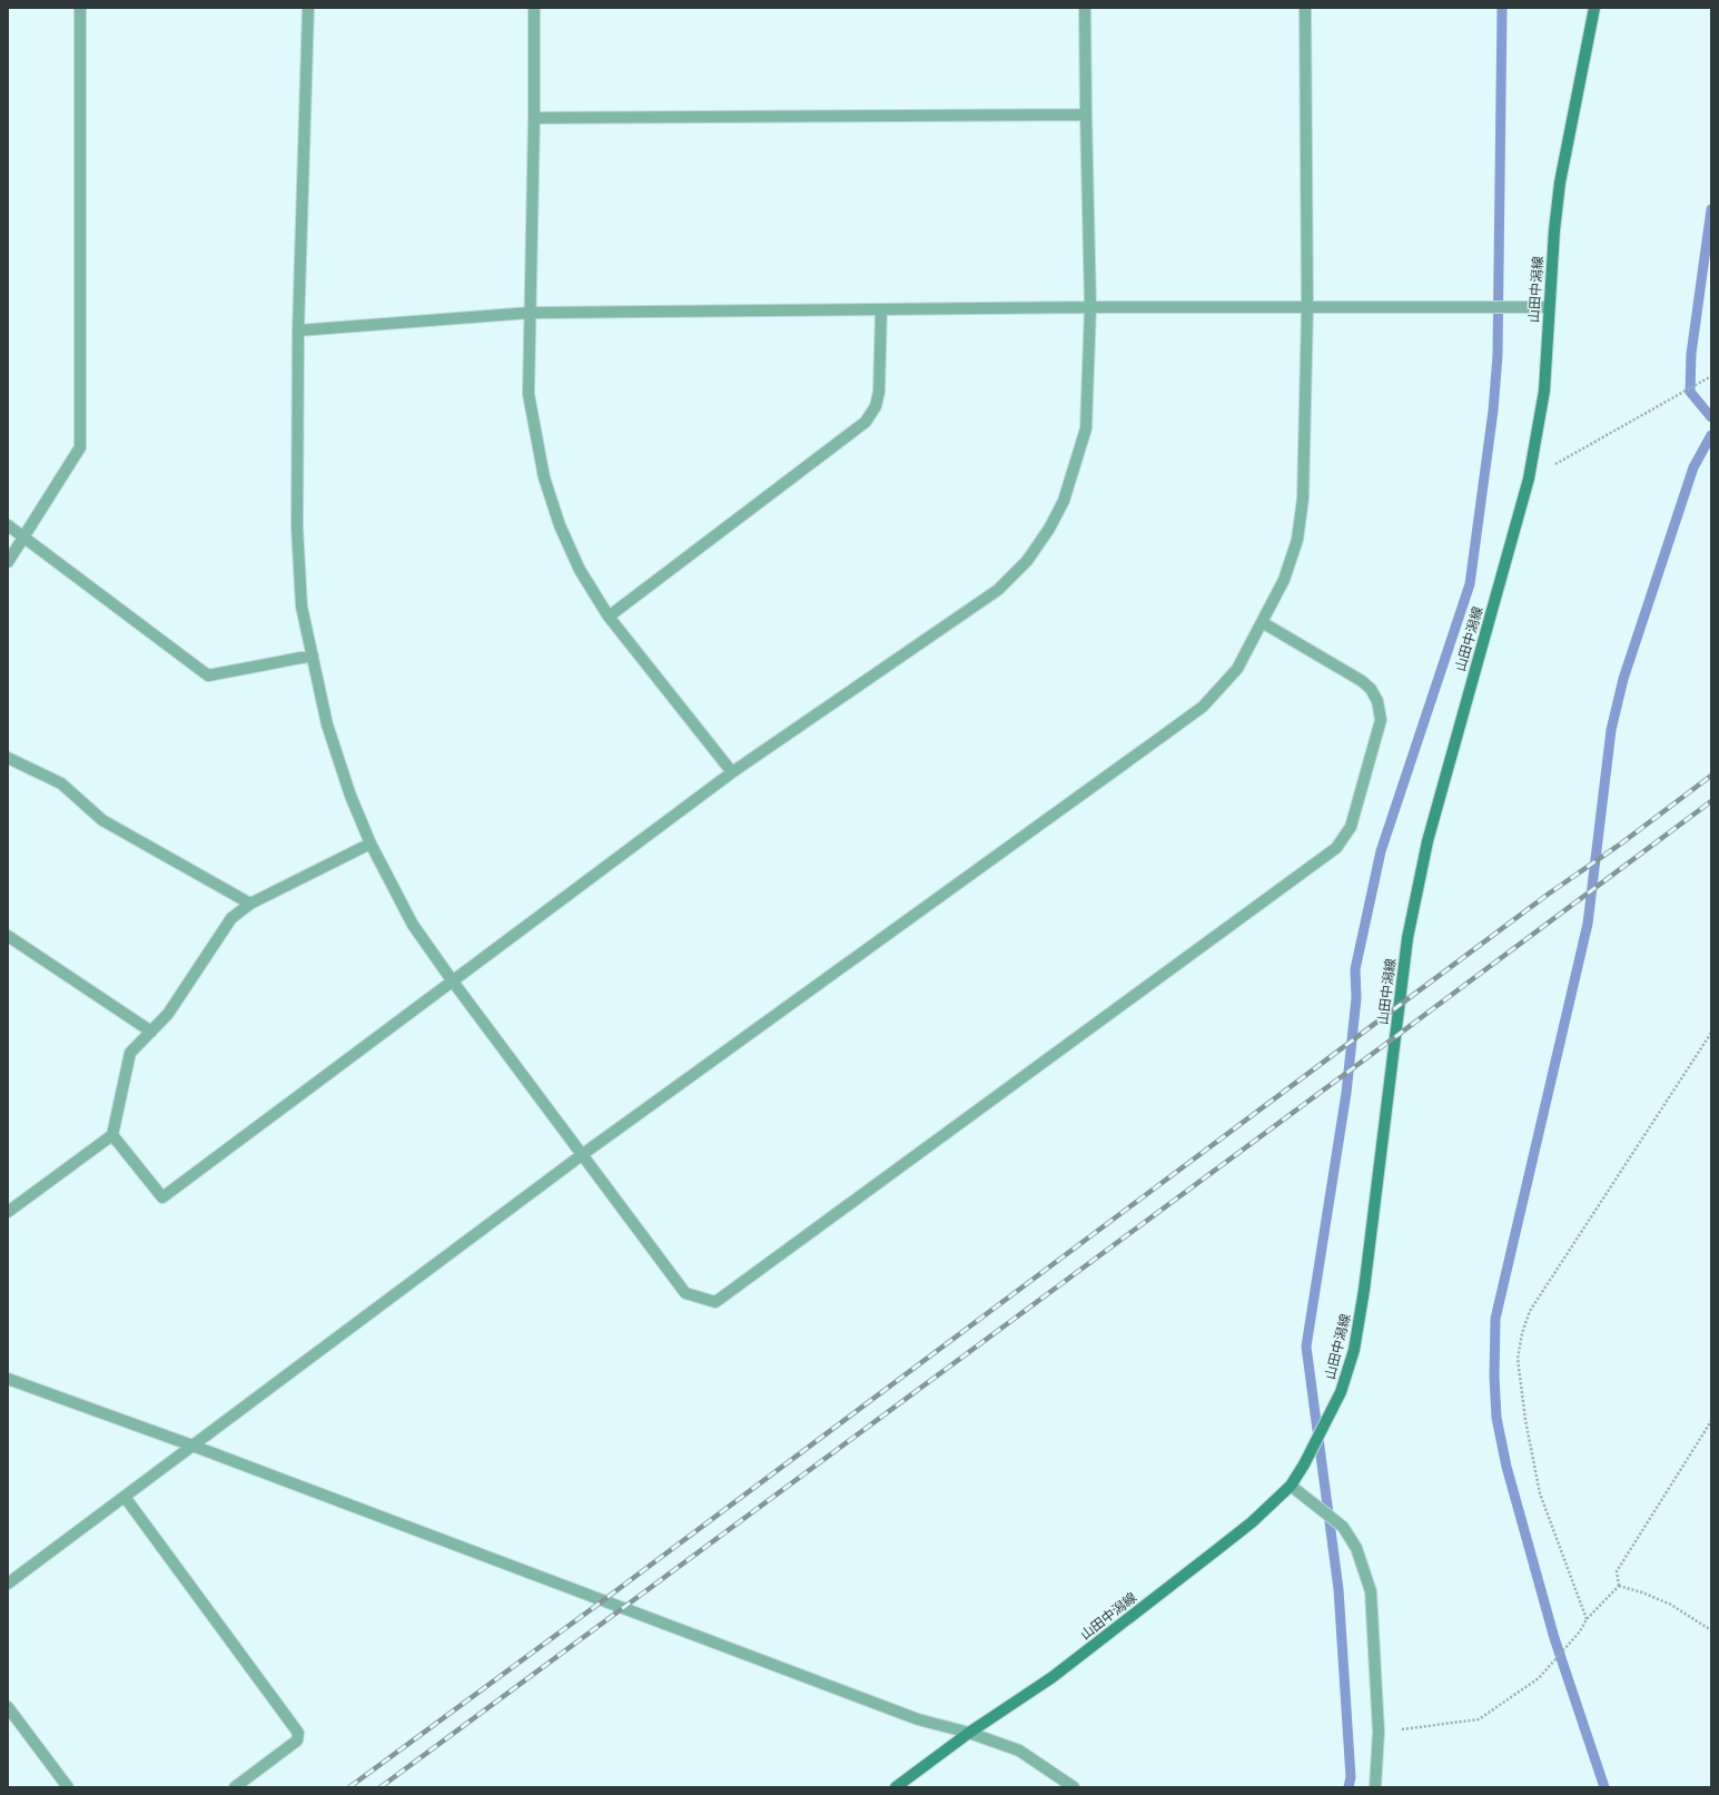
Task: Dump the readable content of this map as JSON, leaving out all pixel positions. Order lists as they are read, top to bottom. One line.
{"streets":{"main road":["山田中潟線"]}}
